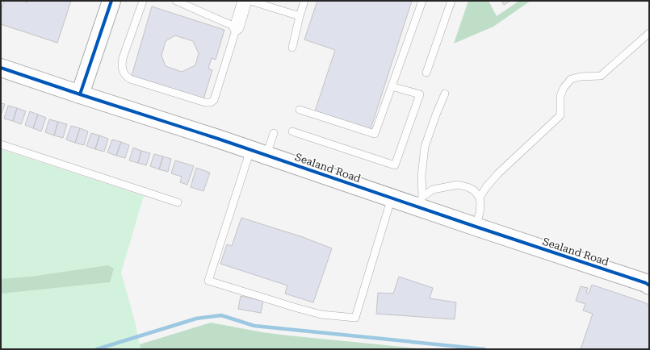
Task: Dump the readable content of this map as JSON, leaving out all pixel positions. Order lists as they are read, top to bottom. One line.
{"streets":{"main road":["Sealand Road"]}}
